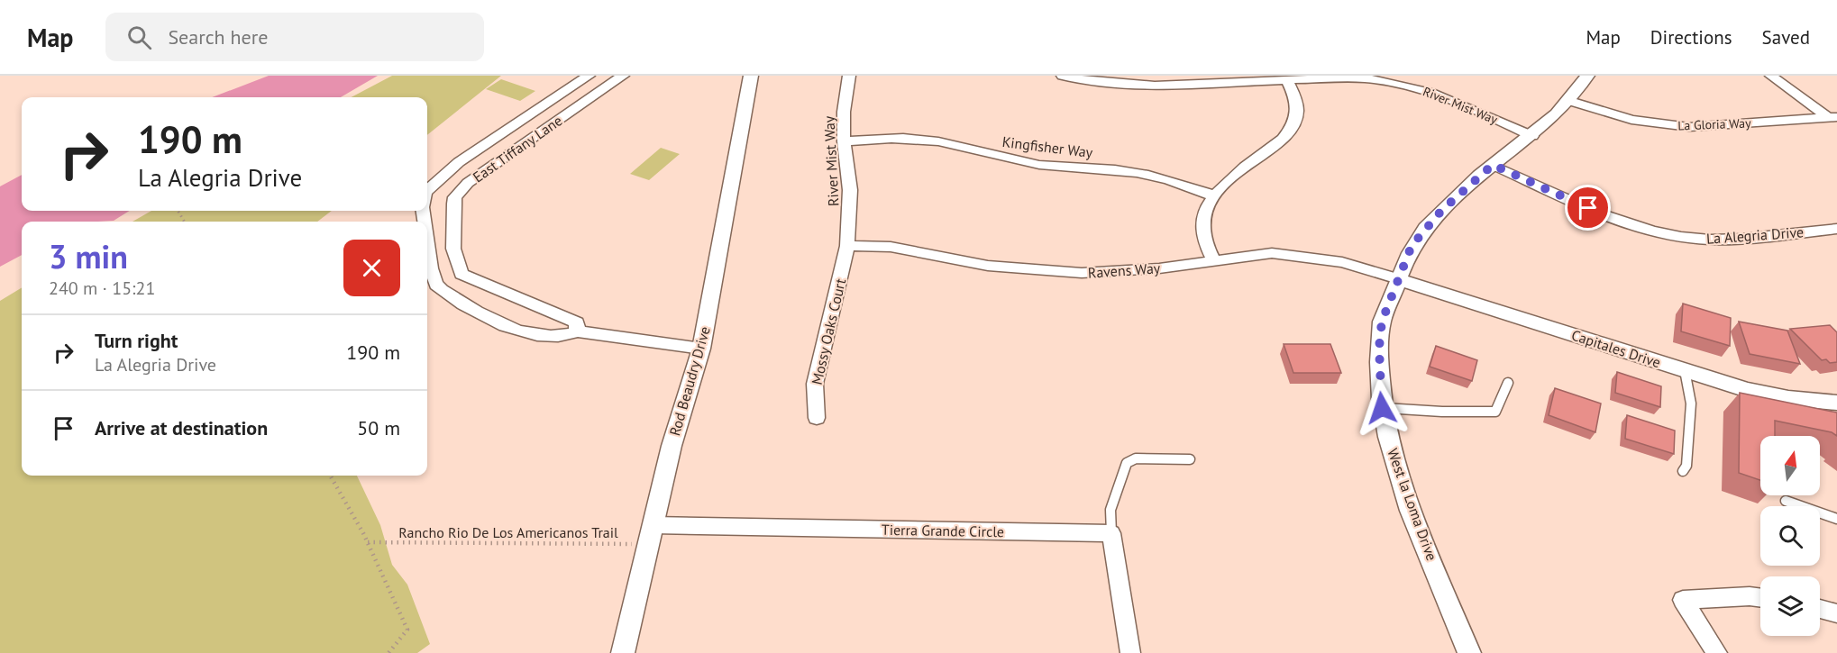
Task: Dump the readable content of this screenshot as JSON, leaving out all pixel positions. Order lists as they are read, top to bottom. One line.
{"streets":{"street":["River Mist Way","La Gloria Way","Kingfisher Way","East Tiffany Lane","La Alegria Drive","Ravens Way","Mossy Oaks Court","Capitales Drive","Rod Beaudry Drive","West la Loma Drive","Tierra Grande Circle"],"path":["Rancho Rio De Los Americanos Trail"]},"crossings":[["River Mist Way","Kingfisher Way"],["River Mist Way","Ravens Way"],["River Mist Way","Mossy Oaks Court"],["River Mist Way","West la Loma Drive"],["La Gloria Way","West la Loma Drive"],["East Tiffany Lane","Rod Beaudry Drive"],["La Alegria Drive","West la Loma Drive"],["Ravens Way","Mossy Oaks Court"],["Ravens Way","Capitales Drive"],["Ravens Way","West la Loma Drive"],["Capitales Drive","West la Loma Drive"],["Rod Beaudry Drive","Tierra Grande Circle"],["Rod Beaudry Drive","Rancho Rio De Los Americanos Trail"]],"north":"top","page":{"header":"Map","search":"Search here","nav":["Map","Directions","Saved"],"turn":["190 m","La Alegria Drive"],"heading":["3 min","240 m · 15:21"],"list":[{"name":"Turn right","note":"La Alegria Drive","value":"190 m"},{"name":"Arrive at destination","value":"50 m"}]}}
